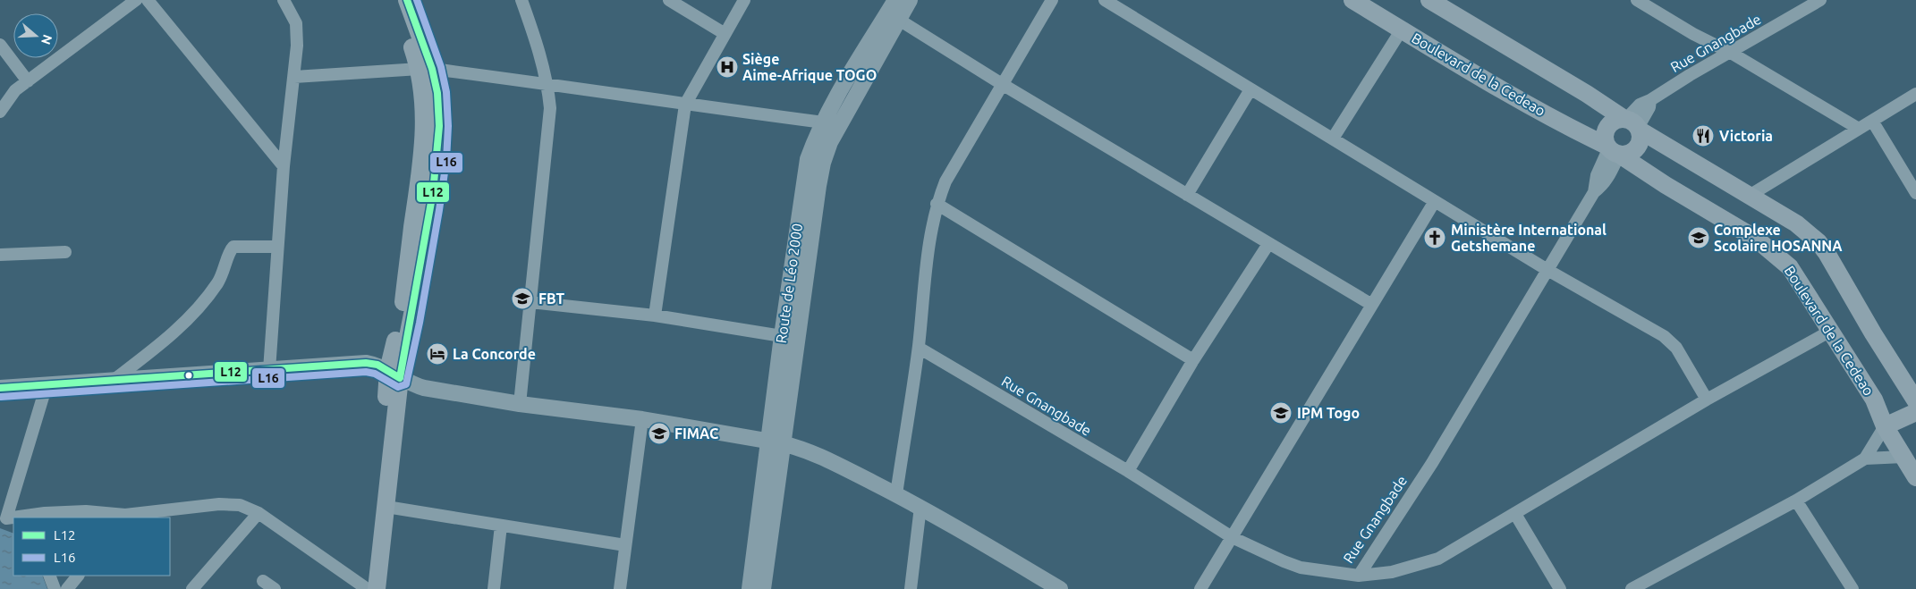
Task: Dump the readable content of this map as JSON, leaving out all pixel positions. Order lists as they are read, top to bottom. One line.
{"streets":{"main road":["Boulevard de la Cedeao"],"street":["Rue Gnangbade","Route de Léo 2000"]},"crossings":[["Rue Gnangbade","Boulevard de la Cedeao"]],"places":{"hospital":["Siège Aime-Afrique TOGO"],"restaurant":["Victoria"],"church":["Ministère International Getshemane"],"school or university":["Complexe Scolaire HOSANNA","FBT","IPM Togo","FIMAC"],"hotel":["La Concorde"]},"lines":["transit line L12","transit line L16"],"legend":["L12","L16"],"north":"right"}
